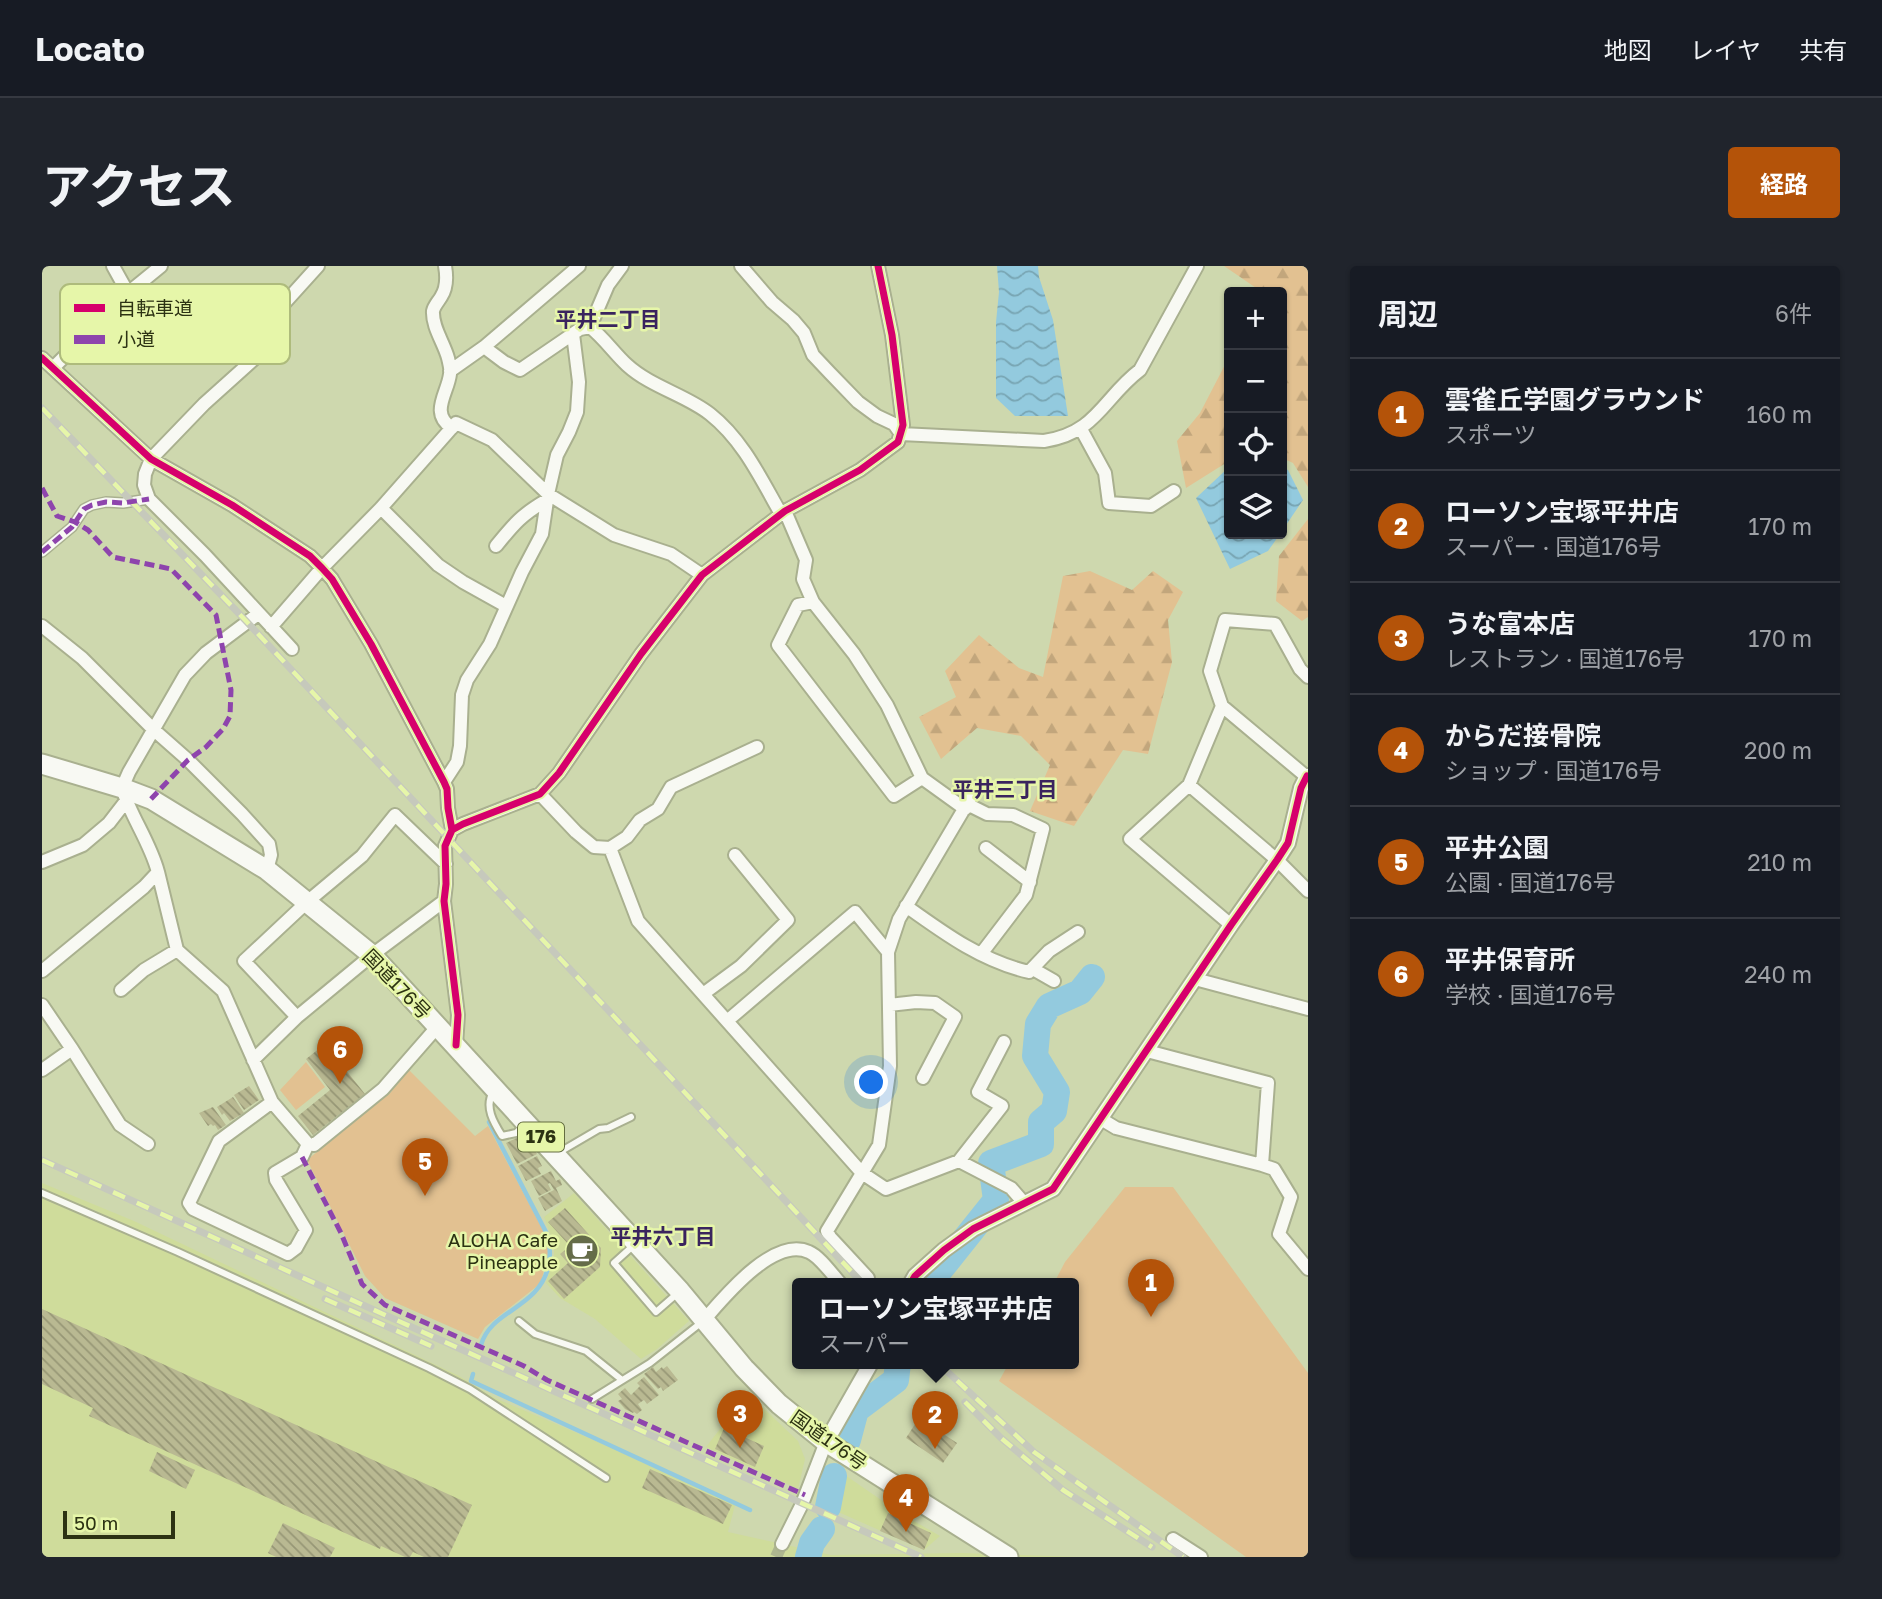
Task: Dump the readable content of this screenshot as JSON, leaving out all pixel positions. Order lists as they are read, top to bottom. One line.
{"streets":{"highway":["国道176号","176"]},"districts":["平井二丁目","平井三丁目","平井六丁目"],"places":{"cafe":["ALOHA Cafe Pineapple"]},"legend":["自転車道","小道"],"scale_bar":"50 m","page":{"header":"Locato","nav":["地図","レイヤ","共有"],"title":"アクセス","buttons":"経路","heading":["周辺","6件"],"map_buttons":["+","−"],"list":[{"mark":"1","name":"雲雀丘学園グラウンド","note":"スポーツ","value":"160 m"},{"mark":"2","name":"ローソン宝塚平井店","note":"スーパー · 国道176号","value":"170 m"},{"mark":"3","name":"うな富本店","note":"レストラン · 国道176号","value":"170 m"},{"mark":"4","name":"からだ接骨院","note":"ショップ · 国道176号","value":"200 m"},{"mark":"5","name":"平井公園","note":"公園 · 国道176号","value":"210 m"},{"mark":"6","name":"平井保育所","note":"学校 · 国道176号","value":"240 m"}],"pins":["6","5","1","3","2","4"],"popup":["ローソン宝塚平井店","スーパー"],"scale":"50 m"}}
